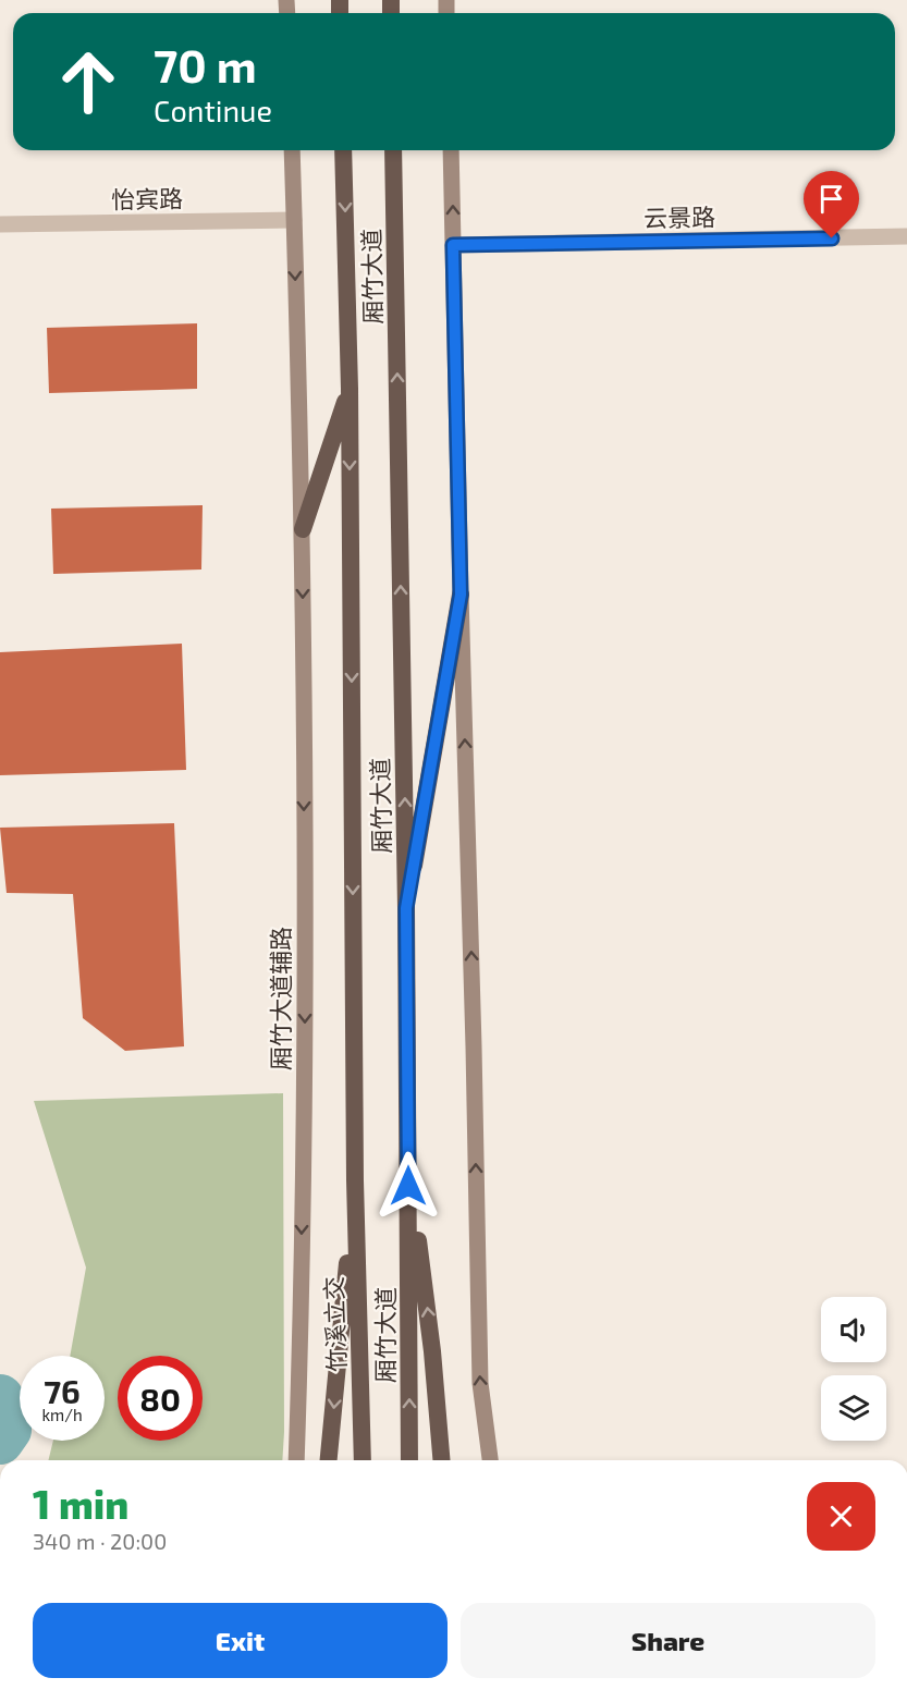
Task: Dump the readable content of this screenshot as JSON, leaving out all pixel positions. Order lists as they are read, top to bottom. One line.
{"streets":{"highway":["厢竹大道","竹溪立交"],"main road":["厢竹大道辅路"],"street":["怡宾路","云景路"]},"crossings":[["怡宾路","厢竹大道辅路"],["厢竹大道","竹溪立交"]],"one_way":["厢竹大道辅路"],"page":{"turn":["70 m","Continue"],"speed":"76 km/h","limit":"80","heading":["1 min","340 m · 20:00"],"buttons":["Exit","Share"]}}
